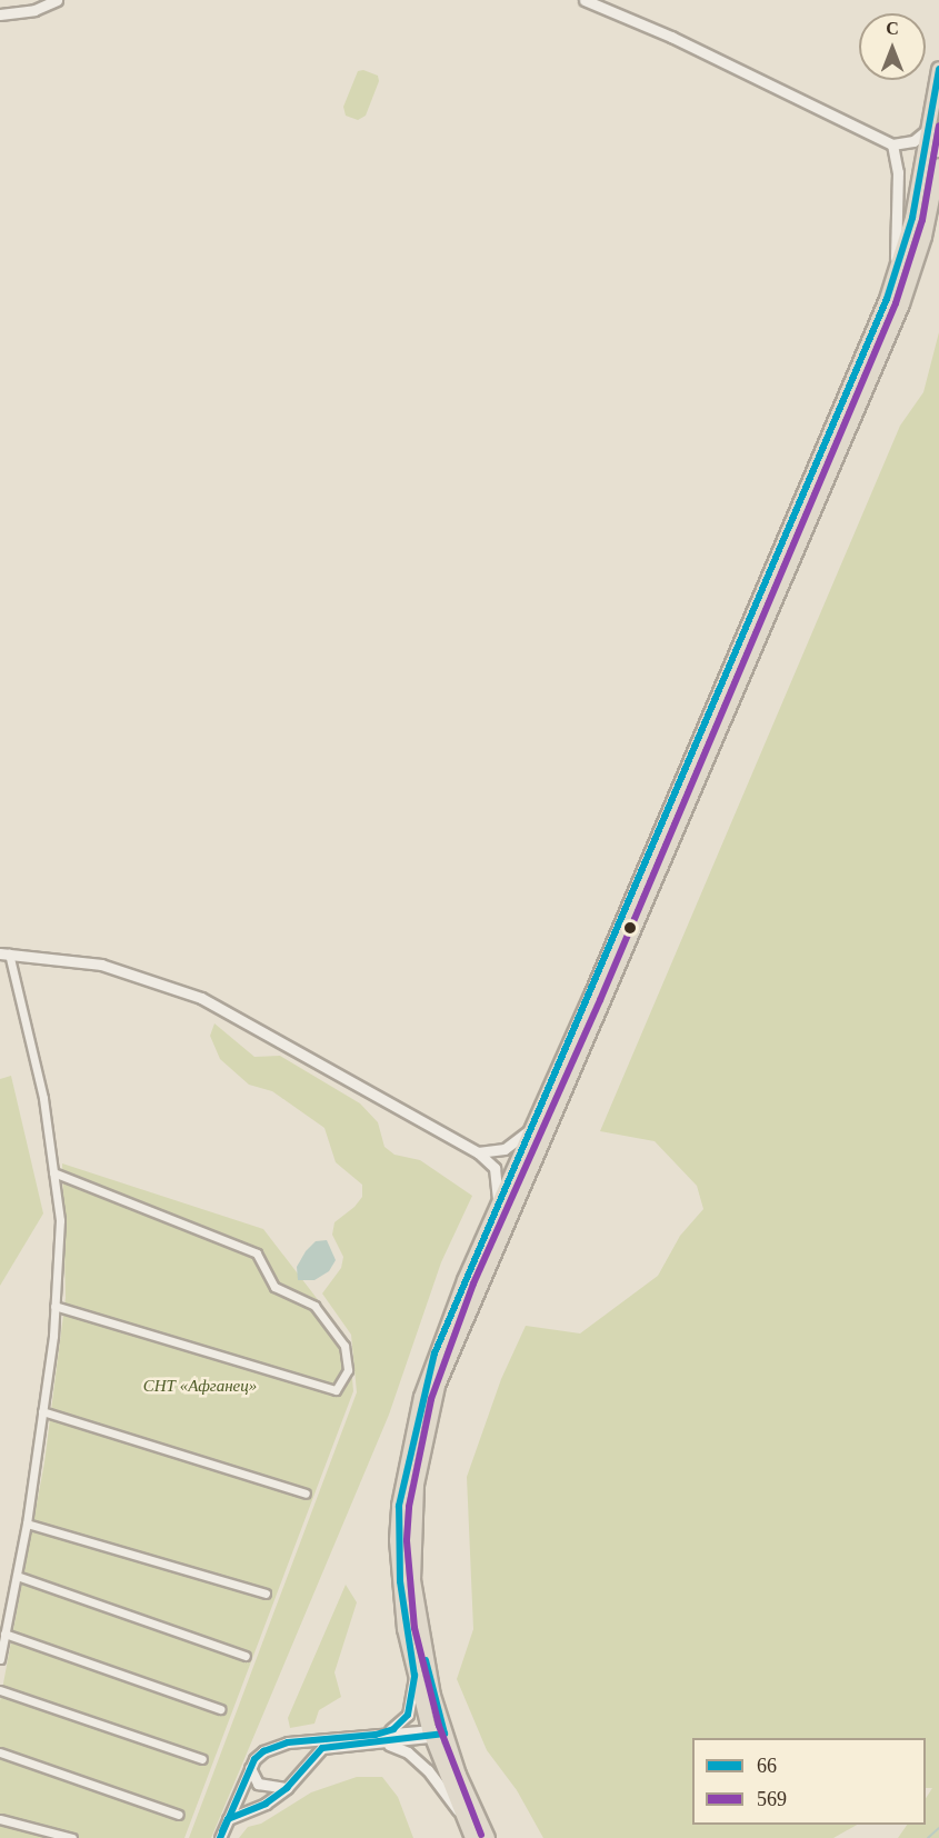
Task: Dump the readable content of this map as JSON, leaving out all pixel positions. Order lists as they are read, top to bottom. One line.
{"parks":["СНТ «Афганец»"],"lines":["transit line 66","transit line 569"],"legend":["66","569"],"north":"top"}
